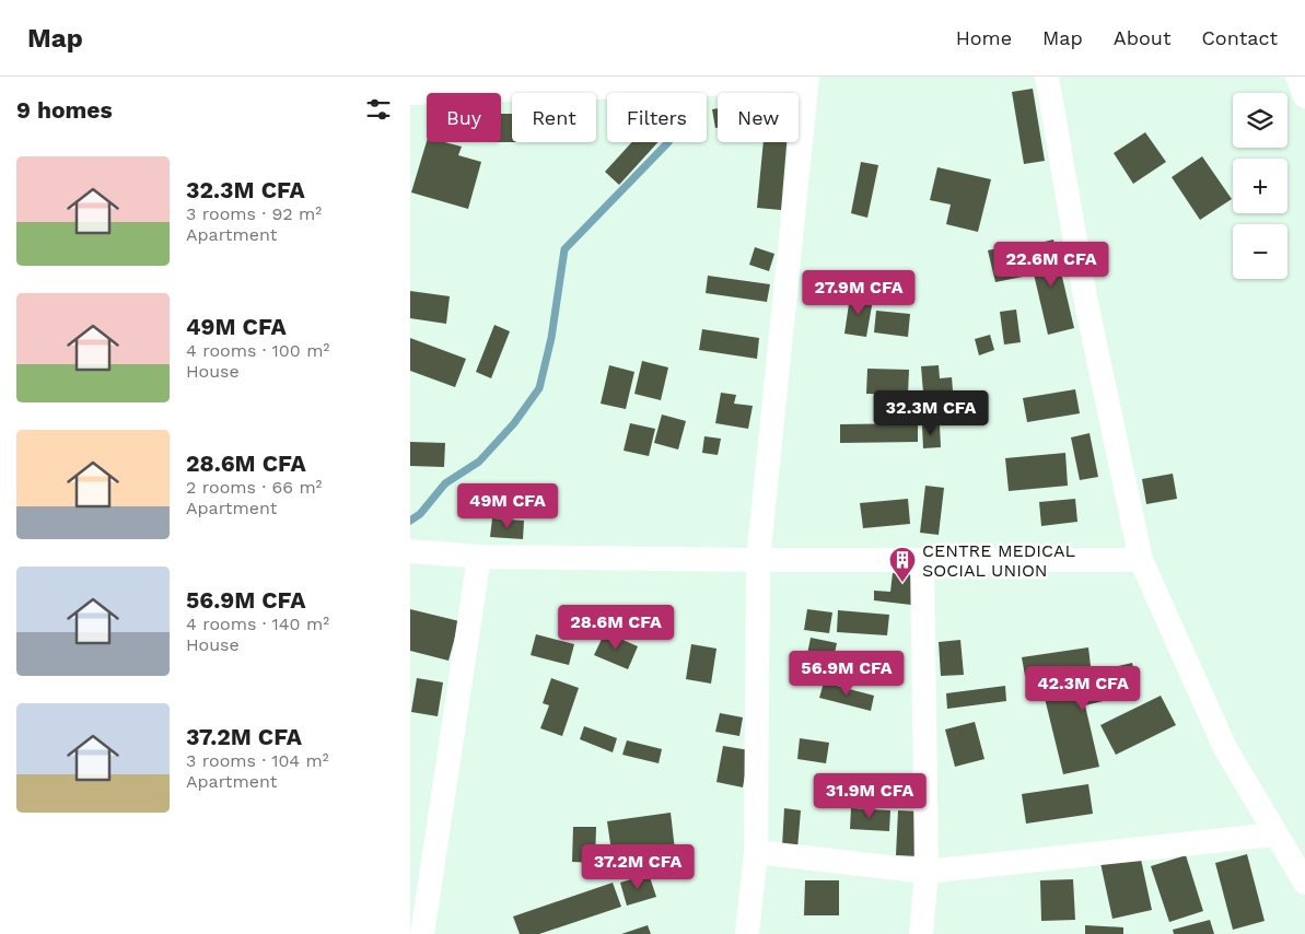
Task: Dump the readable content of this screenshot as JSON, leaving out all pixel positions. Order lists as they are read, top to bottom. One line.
{"places":{"building":["CENTRE MEDICAL SOCIAL UNION"]},"page":{"header":"Map","nav":["Home","Map","About","Contact"],"heading":"9 homes","map_buttons":["+","−"],"chip":["Buy","Rent","Filters","New"],"list":[{"name":"32.3M CFA","note":"3 rooms · 92 m² · Apartment"},{"name":"49M CFA","note":"4 rooms · 100 m² · House"},{"name":"28.6M CFA","note":"2 rooms · 66 m² · Apartment"},{"name":"56.9M CFA","note":"4 rooms · 140 m² · House"},{"name":"37.2M CFA","note":"3 rooms · 104 m² · Apartment"}],"price":["22.6M CFA","27.9M CFA","32.3M CFA","49M CFA","28.6M CFA","56.9M CFA","42.3M CFA","31.9M CFA","37.2M CFA"]}}
